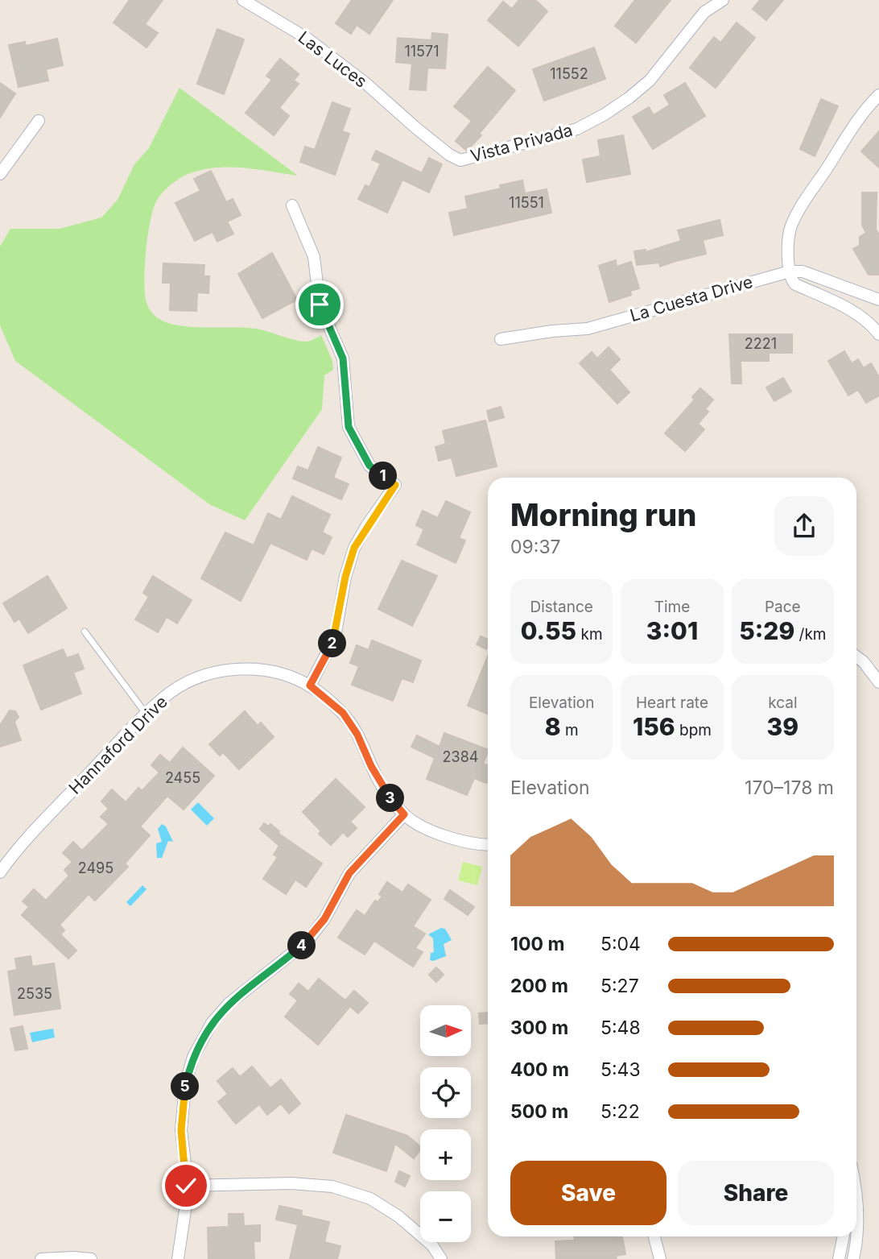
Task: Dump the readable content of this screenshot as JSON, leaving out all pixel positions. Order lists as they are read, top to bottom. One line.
{"streets":{"street":["Las Luces","Vista Privada","La Cuesta Drive","Hannaford Drive"]},"crossings":[["Las Luces","Vista Privada"]],"house_numbers":["11571","11552","11551","2221","2384","2455","2495","2535"],"north":"right","page":{"pins":["1","2","3","4","5"],"heading":["Morning run","09:37"],"stats":[["Distance","0.55 km"],["Time","3:01"],["Pace","5:29 /km"],["Elevation","8 m"],["Heart rate","156 bpm"],["kcal","39"]],"chart":["Elevation","170–178 m"],"list":[{"name":"100 m","note":"5:04"},{"name":"200 m","note":"5:27"},{"name":"300 m","note":"5:48"},{"name":"400 m","note":"5:43"},{"name":"500 m","note":"5:22"}],"map_buttons":["+","−"],"buttons":["Save","Share"]}}
